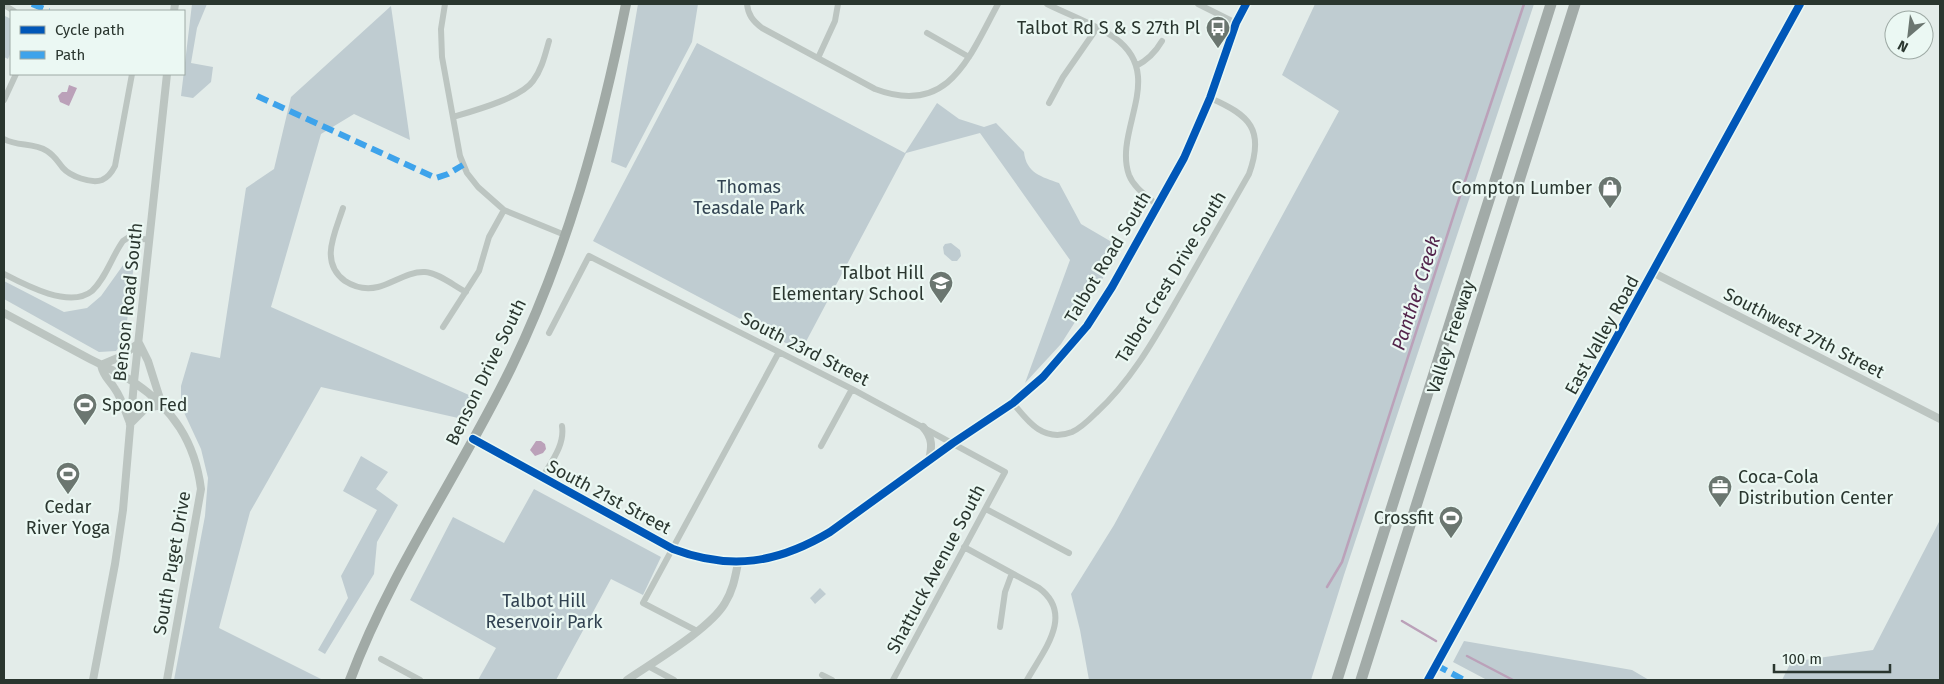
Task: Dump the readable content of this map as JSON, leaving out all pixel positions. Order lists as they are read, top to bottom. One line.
{"streets":{"highway":["Valley Freeway"],"main road":["Benson Drive South"],"street":["Talbot Road South","Talbot Crest Drive South","Benson Road South","Southwest 27th Street","East Valley Road","South 23rd Street","South 21st Street","South Puget Drive","Shattuck Avenue South"]},"crossings":[["Talbot Road South","Talbot Crest Drive South"],["Talbot Road South","South 23rd Street"],["Talbot Road South","South 21st Street"],["Benson Road South","South Puget Drive"],["Southwest 27th Street","East Valley Road"],["South 23rd Street","Shattuck Avenue South"],["Benson Drive South","South 21st Street"]],"water":["Panther Creek"],"parks":["Thomas Teasdale Park","Talbot Hill Reservoir Park"],"places":{"bus stop":["Talbot Rd S & S 27th Pl"],"shop":["Compton Lumber"],"school or university":["Talbot Hill Elementary School"],"sports":["Spoon Fed","Cedar River Yoga","Crossfit"],"office":["Coca-Cola Distribution Center"]},"legend":["Cycle path","Path"],"scale_bar":"100 m","north":"bottom left"}
